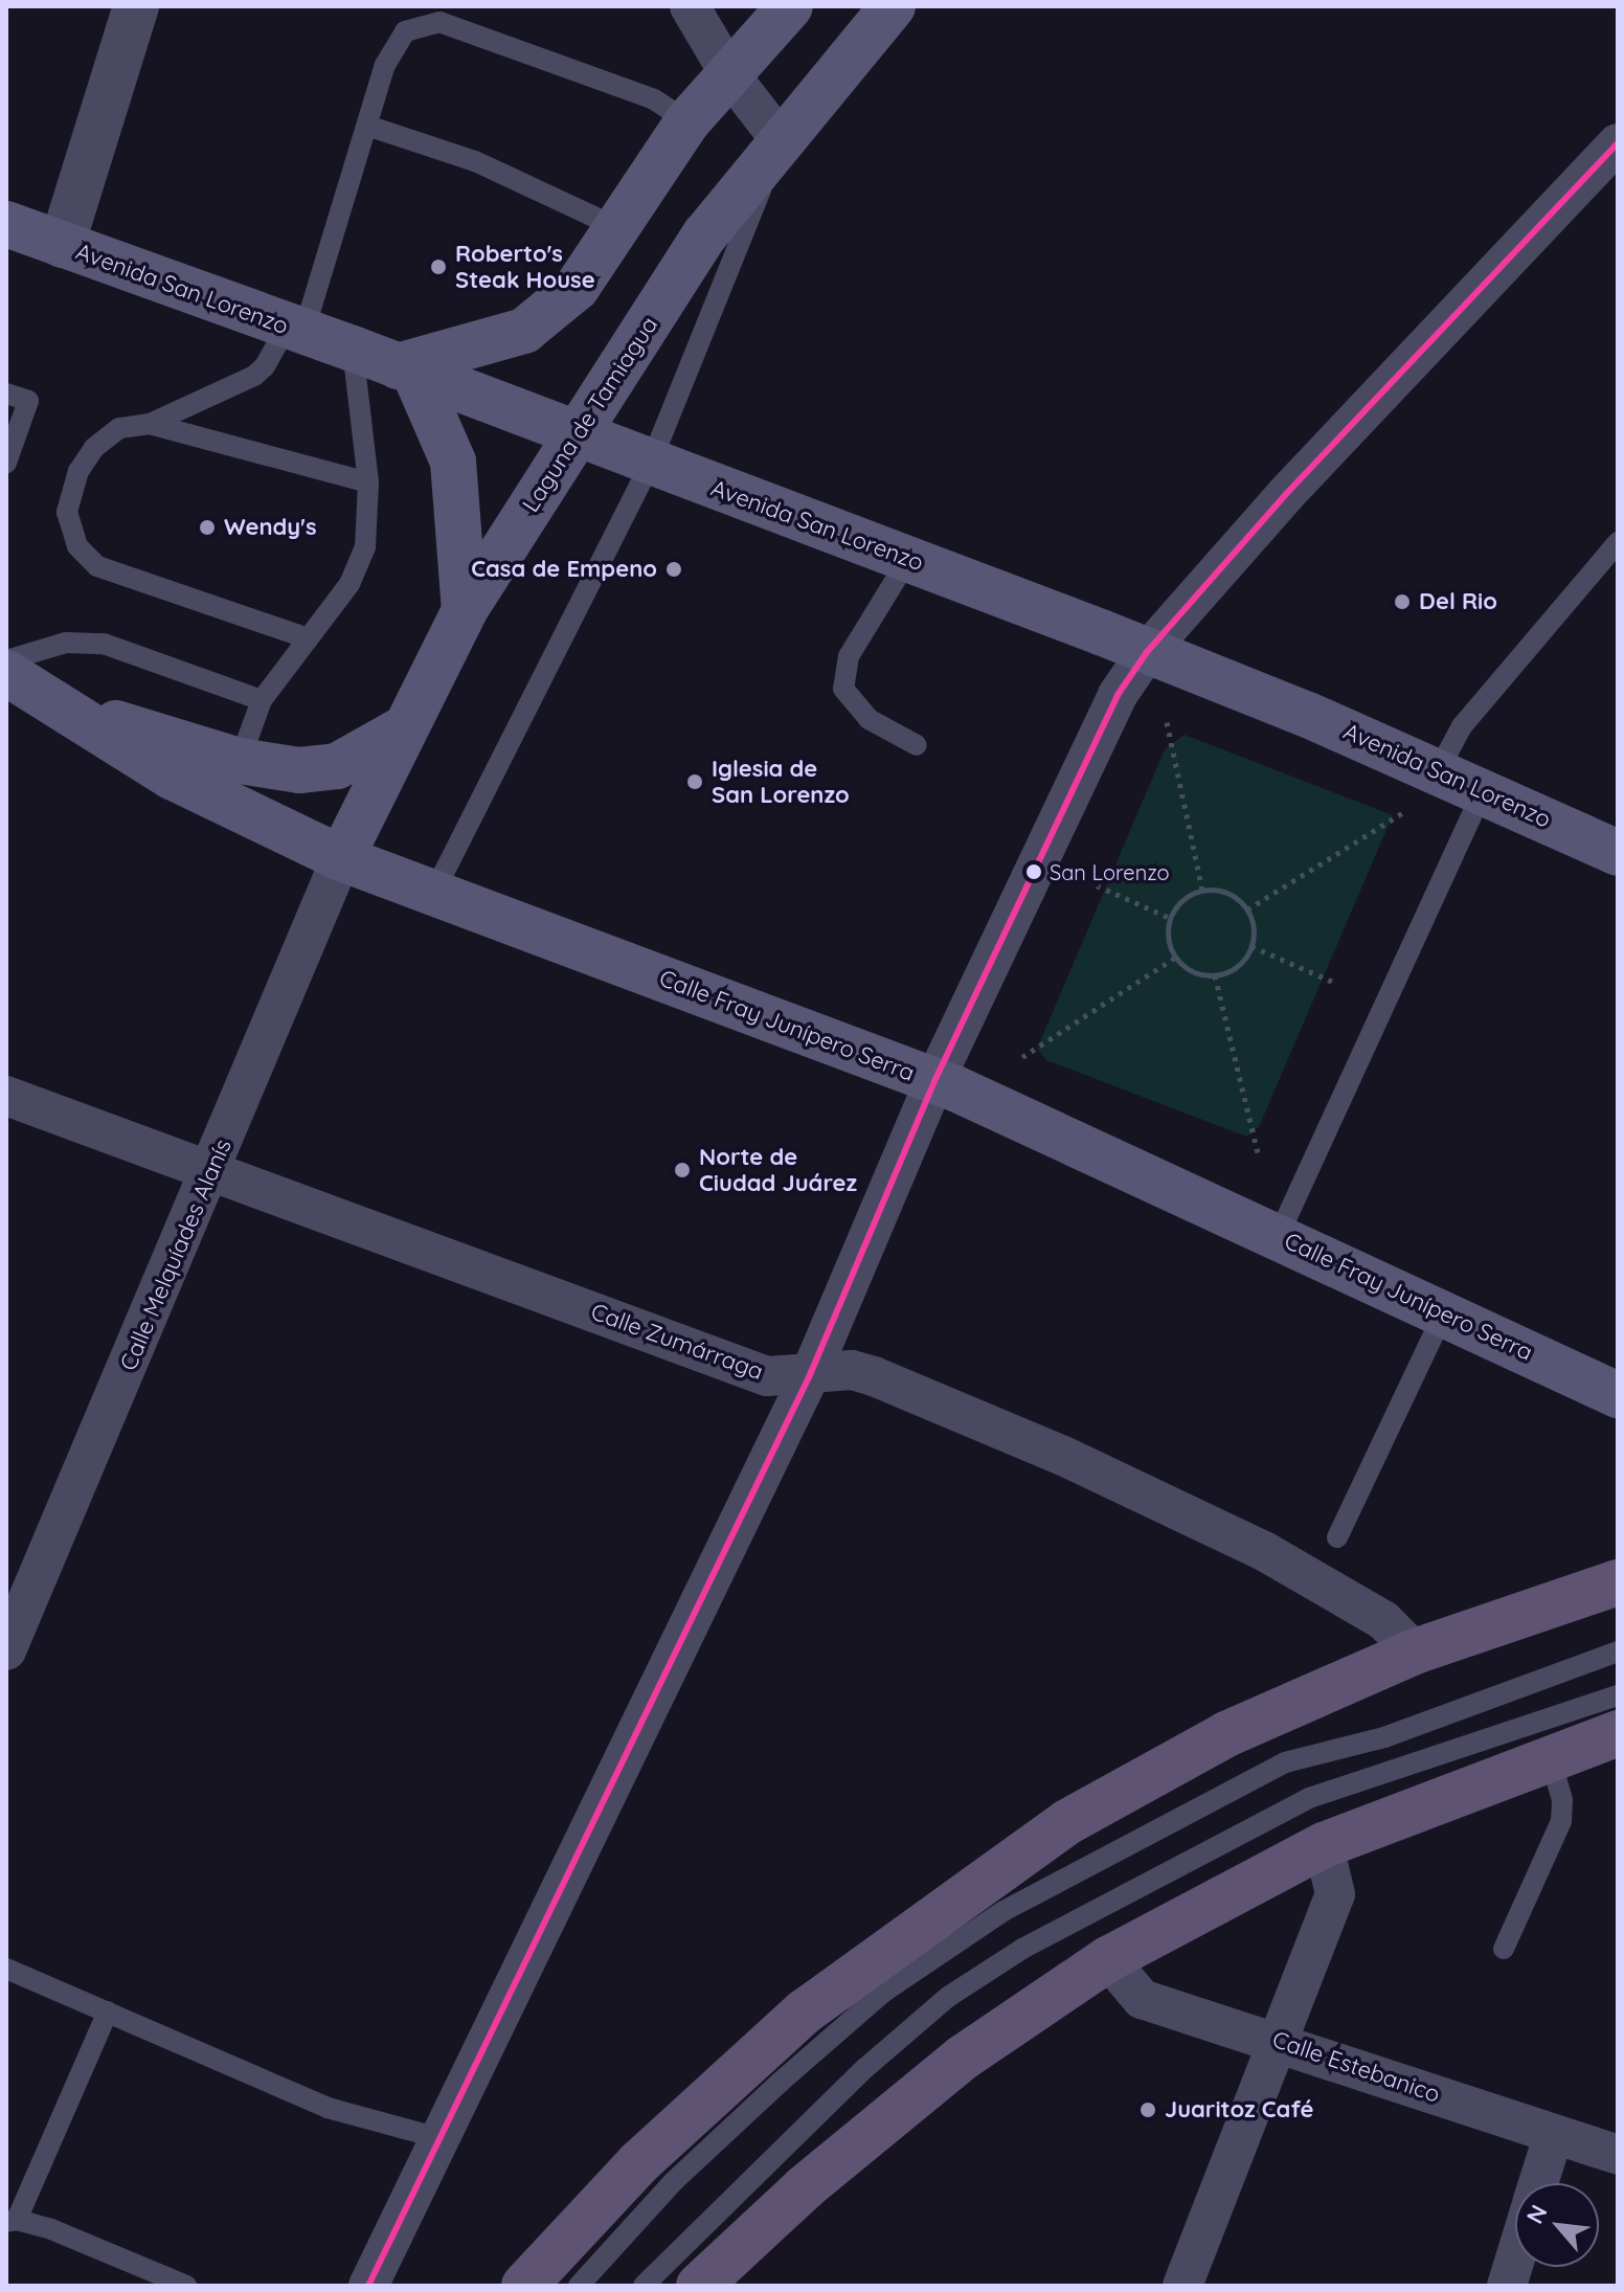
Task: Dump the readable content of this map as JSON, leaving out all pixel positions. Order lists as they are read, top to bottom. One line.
{"streets":{"main road":["Avenida San Lorenzo","Laguna de Tamiagua","Calle Fray Junípero Serra"],"street":["Calle Melquíades Alanís","Calle Zumárraga","Calle Estebanico"]},"crossings":[["Avenida San Lorenzo","Laguna de Tamiagua"],["Laguna de Tamiagua","Calle Fray Junípero Serra"],["Laguna de Tamiagua","Calle Melquíades Alanís"],["Calle Fray Junípero Serra","Calle Melquíades Alanís"],["Calle Melquíades Alanís","Calle Zumárraga"]],"places":["Roberto's Steak House","Wendy's","Casa de Empeno","Del Rio","Iglesia de San Lorenzo","San Lorenzo","Norte de Ciudad Juárez","Juaritoz Café"],"north":"top left"}
